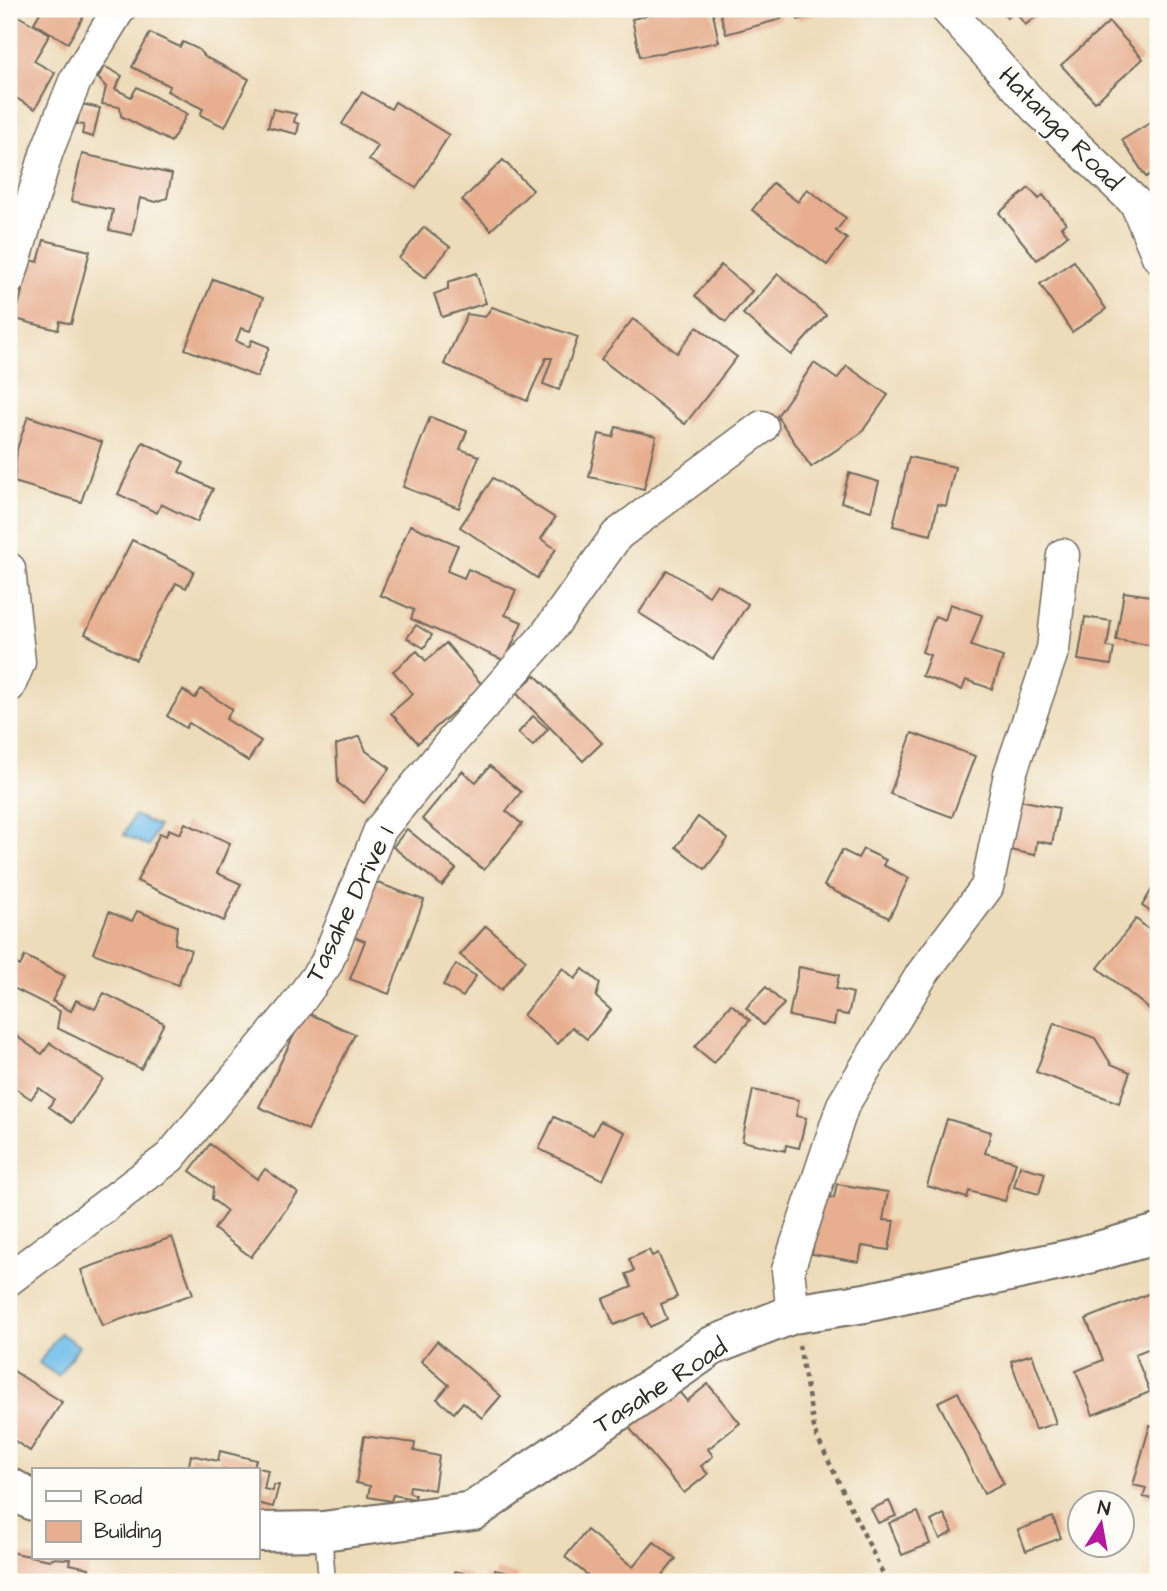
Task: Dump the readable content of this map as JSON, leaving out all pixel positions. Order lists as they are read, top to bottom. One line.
{"streets":{"street":["Hatanga Road","Tasahe Drive 1","Tasahe Road"]},"legend":["Road","Building"],"north":"top"}
